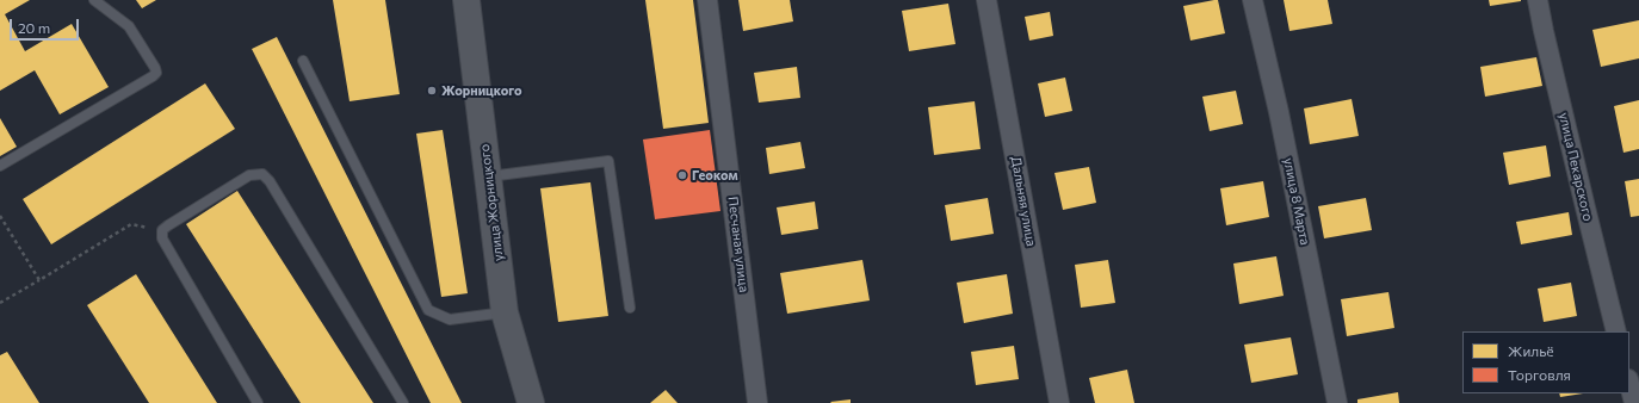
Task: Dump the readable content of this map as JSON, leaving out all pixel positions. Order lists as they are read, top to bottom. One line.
{"streets":{"main road":["улица Жорницкого"],"street":["улица Пекарского","Дальняя улица","улица 8 Марта","Песчаная улица"]},"places":["Жорницкого","Геоком"],"legend":["Жильё","Торговля"],"scale_bar":"20 m"}
